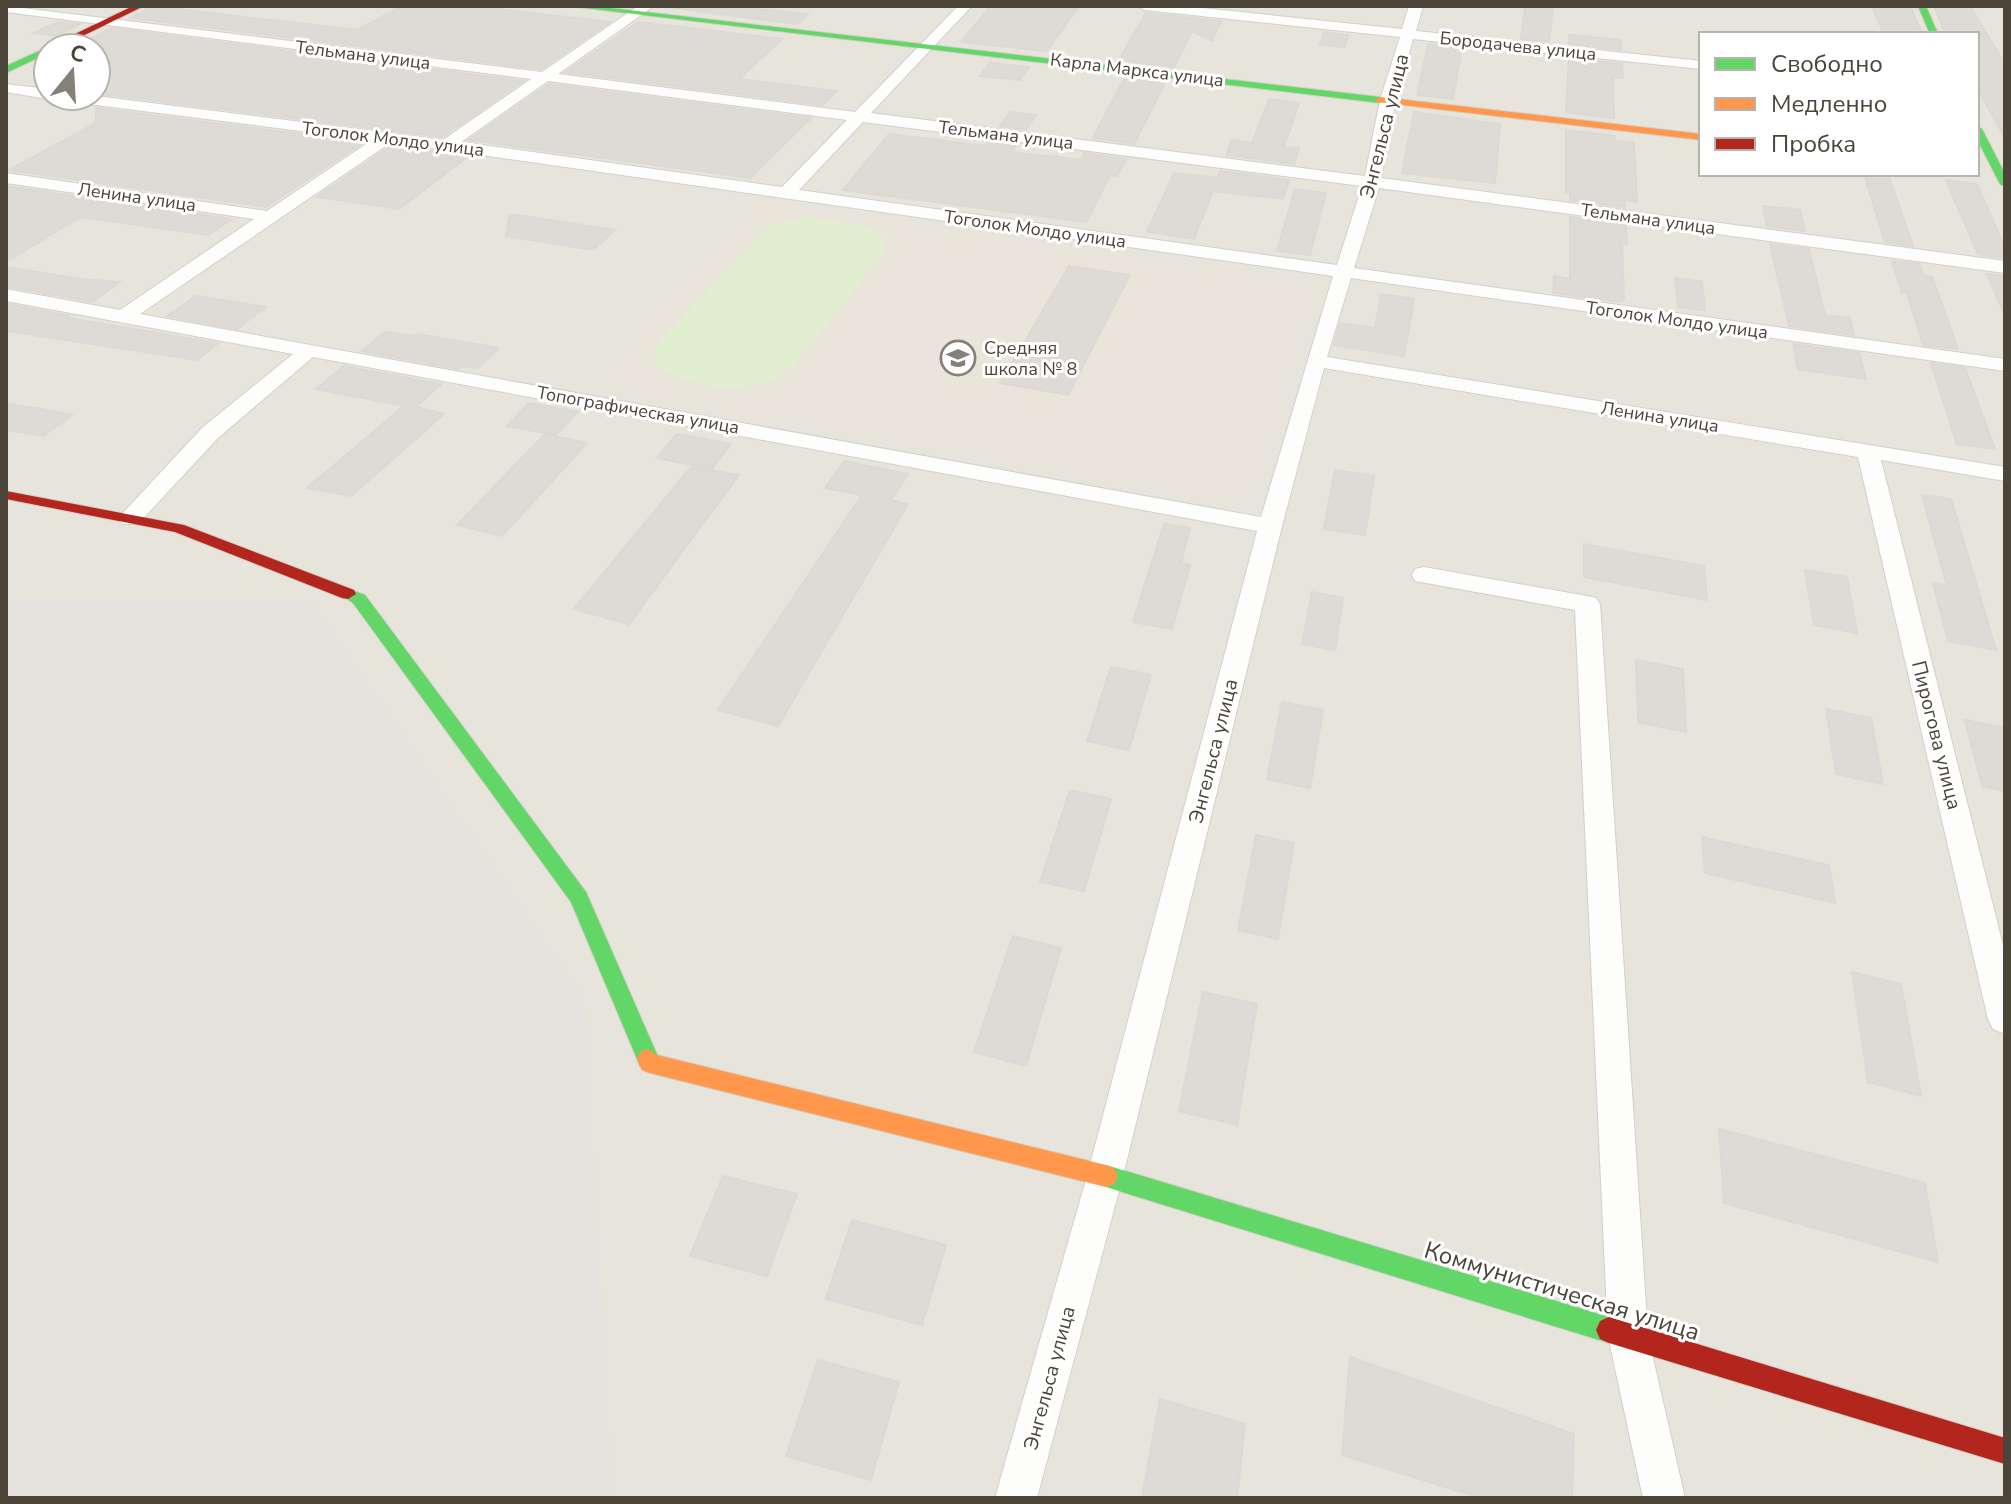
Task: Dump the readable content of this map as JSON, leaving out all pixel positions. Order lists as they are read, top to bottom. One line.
{"streets":{"street":["Бородачева улица","Тельмана улица","Карла Маркса улица","Энгельса улица","Тоголок Молдо улица","Ленина улица","Топографическая улица","Пирогова улица","Коммунистическая улица"]},"crossings":[["Бородачева улица","Энгельса улица"],["Тельмана улица","Энгельса улица"],["Карла Маркса улица","Энгельса улица"],["Энгельса улица","Тоголок Молдо улица"],["Энгельса улица","Ленина улица"],["Энгельса улица","Топографическая улица"],["Энгельса улица","Коммунистическая улица"],["Ленина улица","Пирогова улица"]],"places":{"school or university":["Средняя школа № 8"]},"legend":["Свободно","Медленно","Пробка"],"north":"top"}
